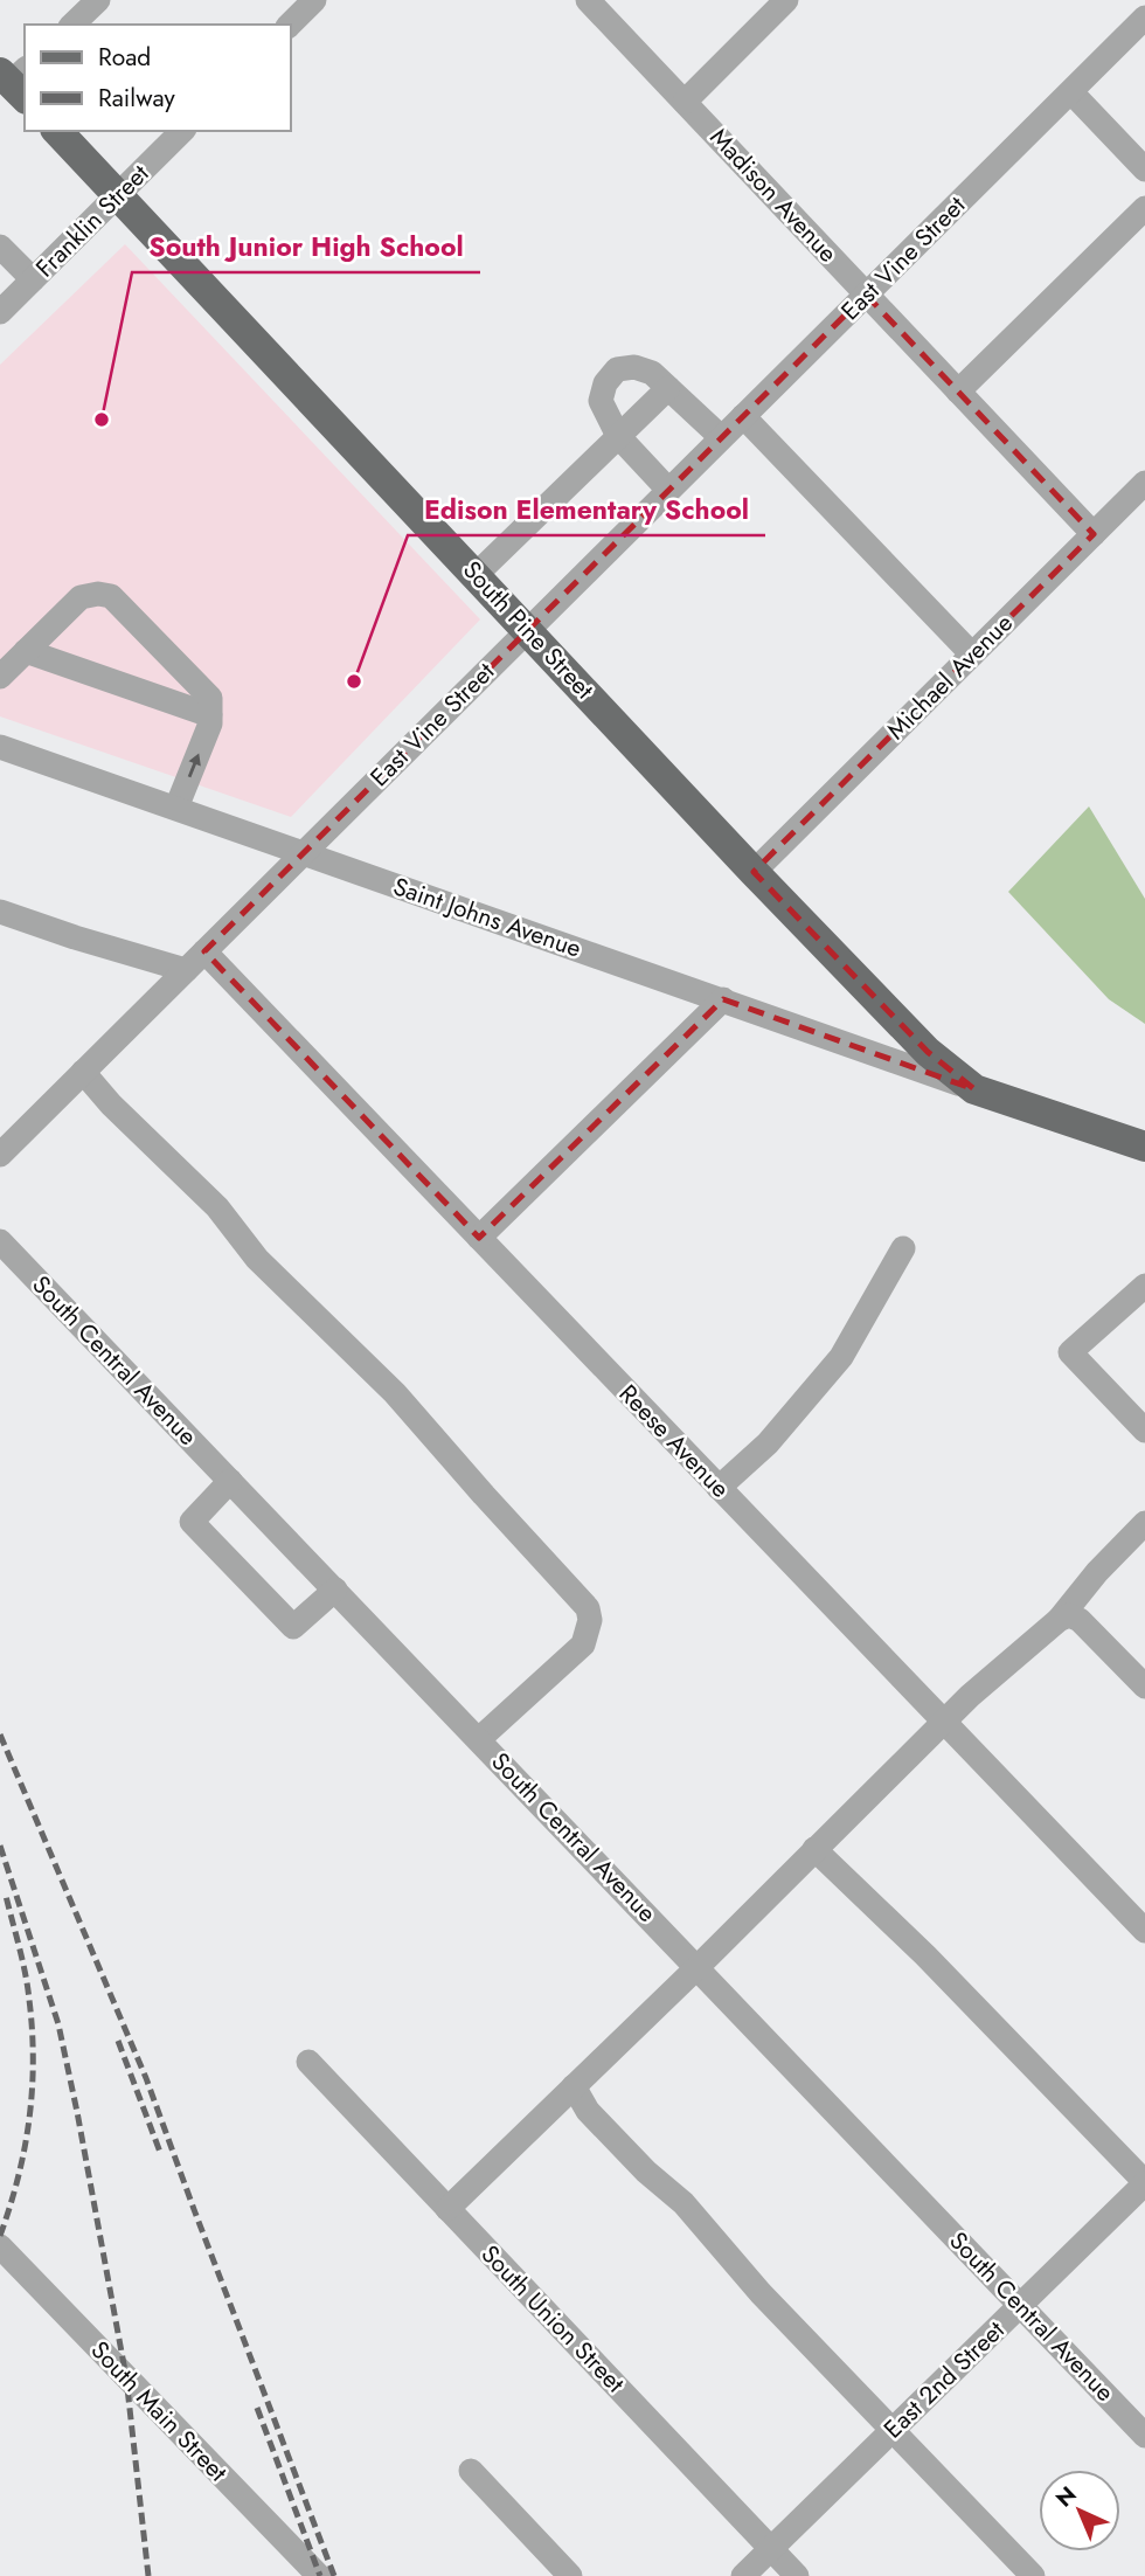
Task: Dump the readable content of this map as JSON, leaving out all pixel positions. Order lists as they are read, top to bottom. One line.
{"streets":{"main road":["South Pine Street"],"street":["Madison Avenue","Franklin Street","East Vine Street","Michael Avenue","Saint Johns Avenue","South Central Avenue","Reese Avenue","South Union Street","East 2nd Street","South Main Street"]},"crossings":[["Madison Avenue","East Vine Street"],["Madison Avenue","Michael Avenue"],["Franklin Street","South Pine Street"],["East Vine Street","South Pine Street"],["East Vine Street","Saint Johns Avenue"],["East Vine Street","Reese Avenue"],["South Pine Street","Michael Avenue"],["South Pine Street","Saint Johns Avenue"],["South Central Avenue","East 2nd Street"],["South Union Street","East 2nd Street"]],"places":["South Junior High School","Edison Elementary School"],"legend":["Road","Railway"],"north":"top left"}
